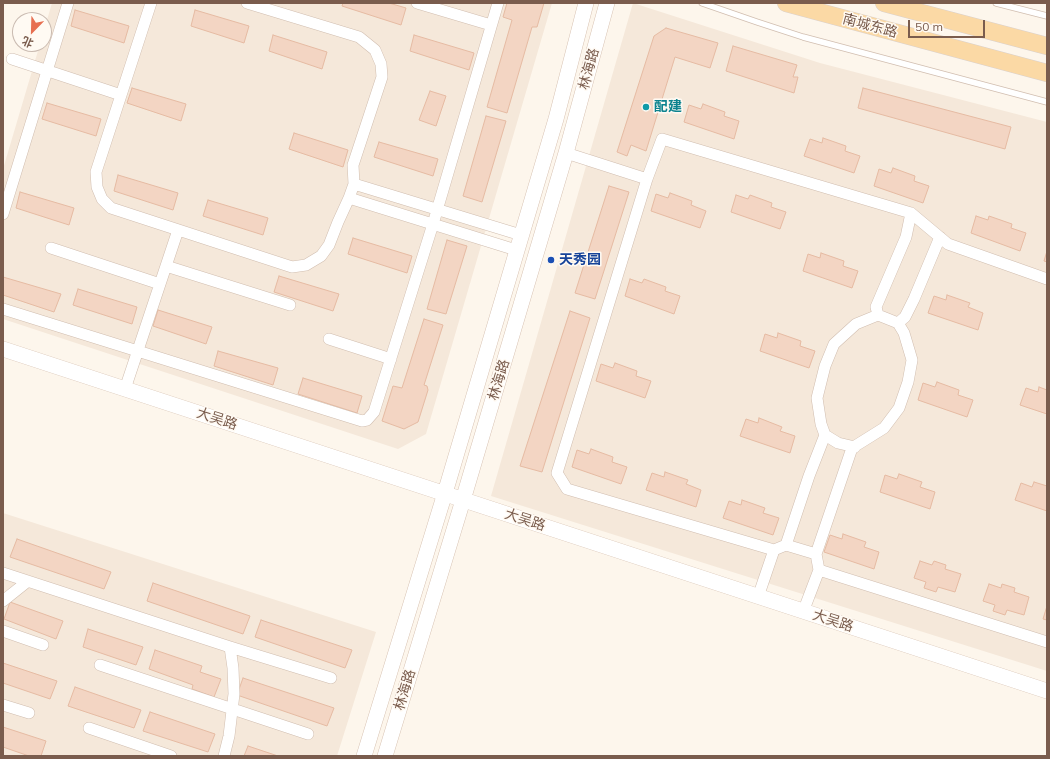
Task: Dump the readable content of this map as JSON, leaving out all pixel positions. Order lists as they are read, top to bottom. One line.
{"streets":{"main road":["南城东路","林海路","大吴路"]},"crossings":[["林海路","大吴路"]],"places":["配建","天秀园"],"scale_bar":"50 m","north":"bottom left"}
